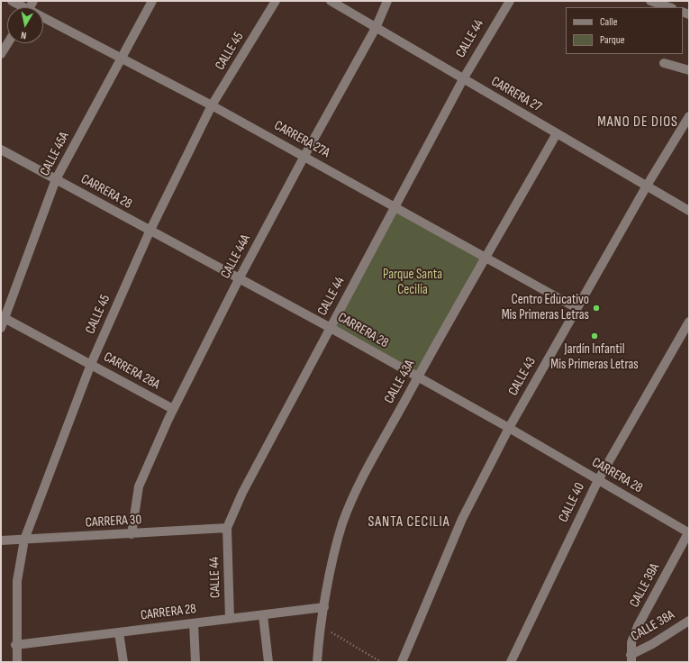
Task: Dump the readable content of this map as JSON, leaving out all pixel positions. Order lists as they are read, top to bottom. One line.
{"streets":{"street":["CALLE 44","CALLE 45","CARRERA 27","CARRERA 27A","CALLE 45A","CARRERA 28","CALLE 44A","CARRERA 28A","CALLE 43","CALLE 43A","CALLE 40","CARRERA 30","CALLE 39A","CALLE 38A"]},"crossings":[["CALLE 44","CARRERA 27"],["CALLE 44","CARRERA 27A"],["CALLE 44","CARRERA 28"],["CALLE 44","CARRERA 30"],["CALLE 45","CARRERA 27A"],["CALLE 45","CARRERA 28"],["CALLE 45","CARRERA 28A"],["CALLE 45","CARRERA 30"],["CARRERA 27","CALLE 44A"],["CARRERA 27","CALLE 43"],["CARRERA 27","CALLE 43A"],["CARRERA 27A","CALLE 45A"],["CARRERA 27A","CALLE 44A"],["CARRERA 27A","CALLE 43"],["CARRERA 27A","CALLE 43A"],["CALLE 45A","CARRERA 28"],["CALLE 45A","CARRERA 28A"],["CARRERA 28","CALLE 44A"],["CARRERA 28","CALLE 43"],["CARRERA 28","CALLE 43A"],["CARRERA 28","CALLE 40"],["CARRERA 28","CALLE 39A"],["CALLE 44A","CARRERA 28A"],["CALLE 44A","CARRERA 30"],["CALLE 39A","CALLE 38A"]],"districts":["MANO DE DIOS","SANTA CECILIA"],"parks":["Parque Santa Cecilia"],"places":["Centro Educativo Mis Primeras Letras","Jardín Infantil Mis Primeras Letras"],"legend":["Calle","Parque"],"north":"bottom"}
